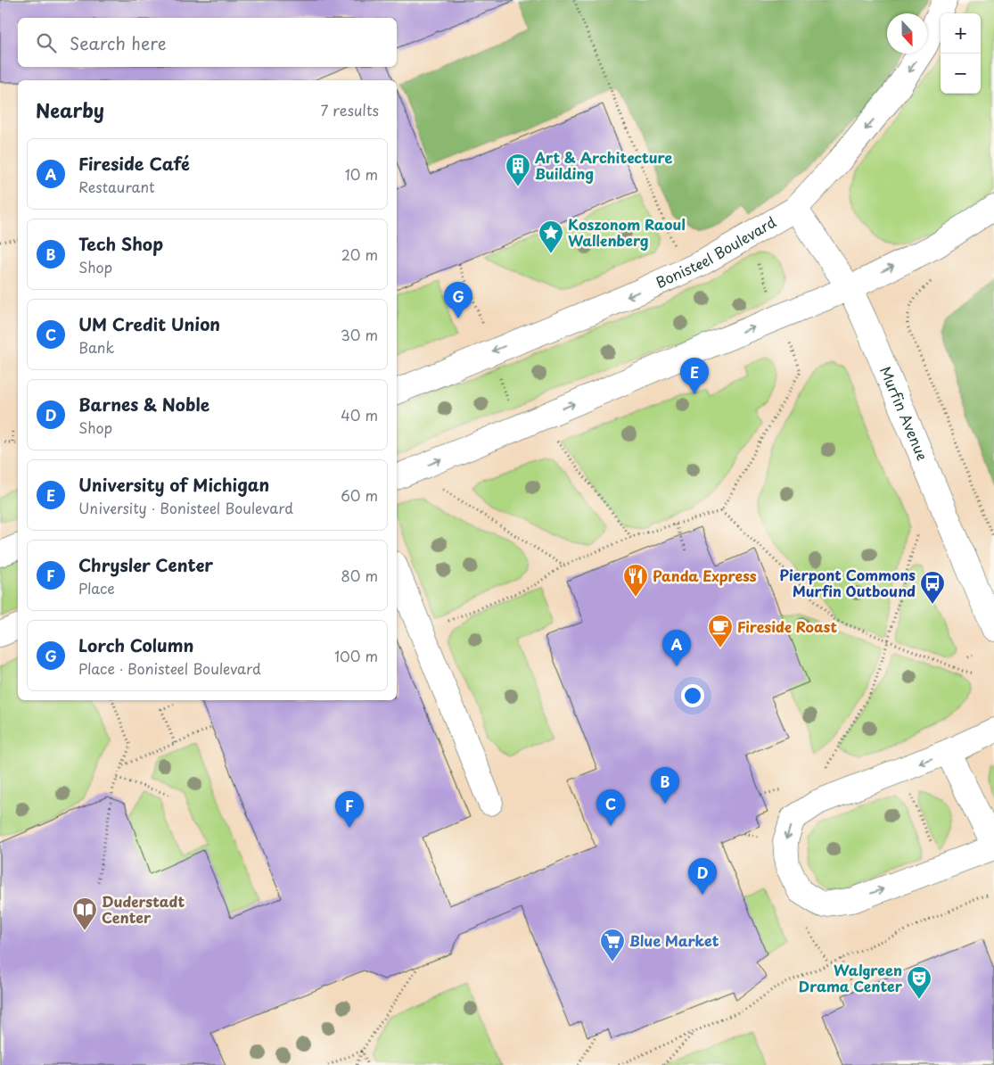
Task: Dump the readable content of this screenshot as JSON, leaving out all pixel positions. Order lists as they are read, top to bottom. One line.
{"streets":{"street":["Bonisteel Boulevard","Murfin Avenue"]},"crossings":[["Bonisteel Boulevard","Murfin Avenue"]],"places":{"building":["Art & Architecture Building"],"place":["Koszonom Raoul Wallenberg"],"restaurant":["Panda Express"],"bus stop":["Pierpont Commons Murfin Outbound"],"cafe":["Fireside Roast"],"library":["Duderstadt Center"],"supermarket":["Blue Market"],"theatre":["Walgreen Drama Center"]},"north":"bottom","page":{"map_buttons":["+","−"],"search":"Search here","heading":["Nearby","7 results"],"list":[{"mark":"A","name":"Fireside Café","note":"Restaurant","value":"10 m"},{"mark":"B","name":"Tech Shop","note":"Shop","value":"20 m"},{"mark":"C","name":"UM Credit Union","note":"Bank","value":"30 m"},{"mark":"D","name":"Barnes & Noble","note":"Shop","value":"40 m"},{"mark":"E","name":"University of Michigan","note":"University · Bonisteel Boulevard","value":"60 m"},{"mark":"F","name":"Chrysler Center","note":"Place","value":"80 m"},{"mark":"G","name":"Lorch Column","note":"Place · Bonisteel Boulevard","value":"100 m"}],"pins":["G","E","A","B","C","F","D"]}}
